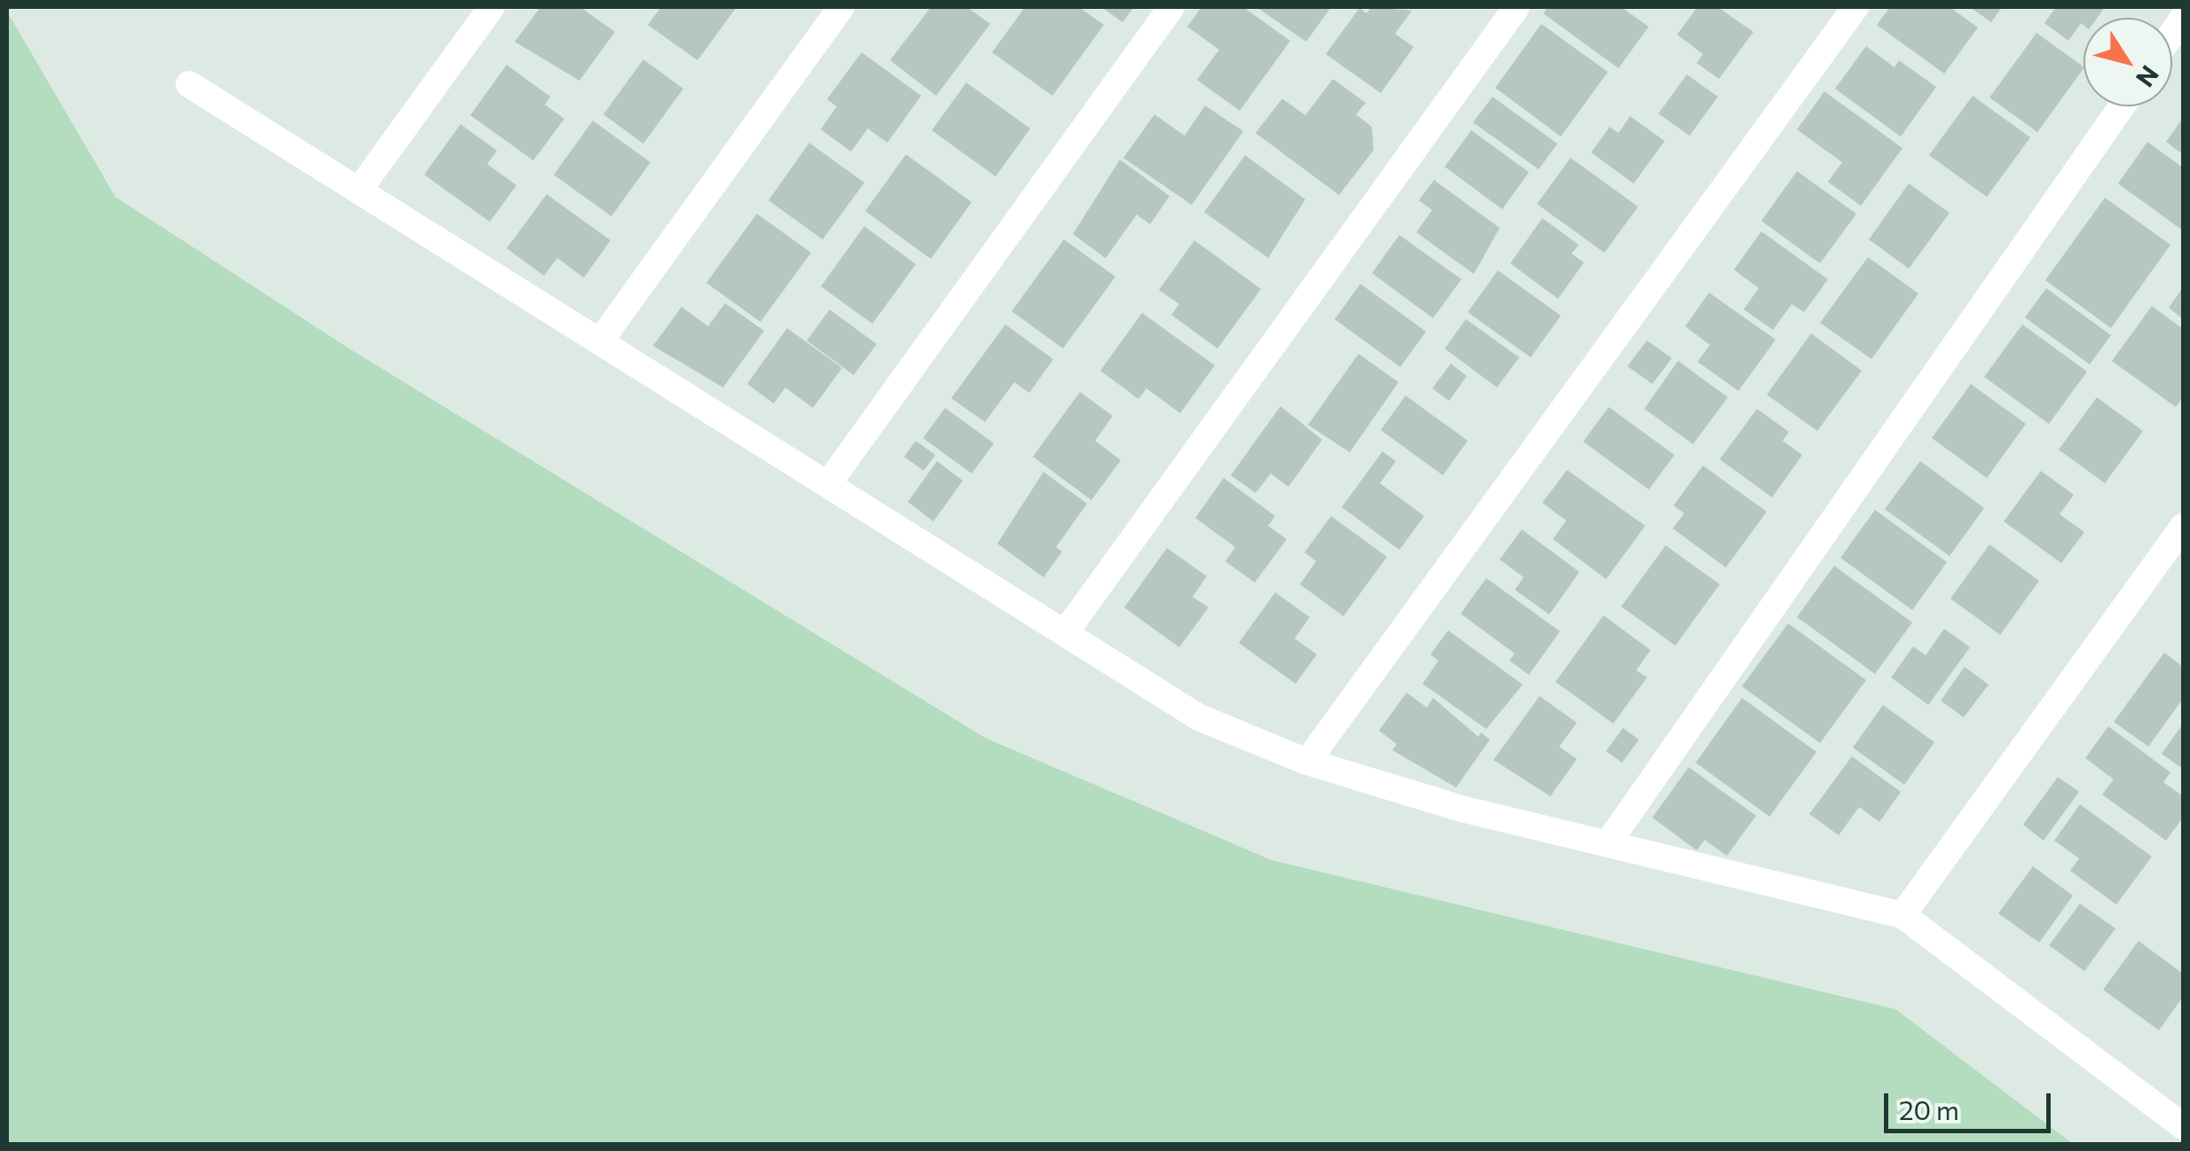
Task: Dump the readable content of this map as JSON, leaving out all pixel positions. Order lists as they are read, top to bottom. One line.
{"scale_bar":"20 m","north":"bottom right"}
